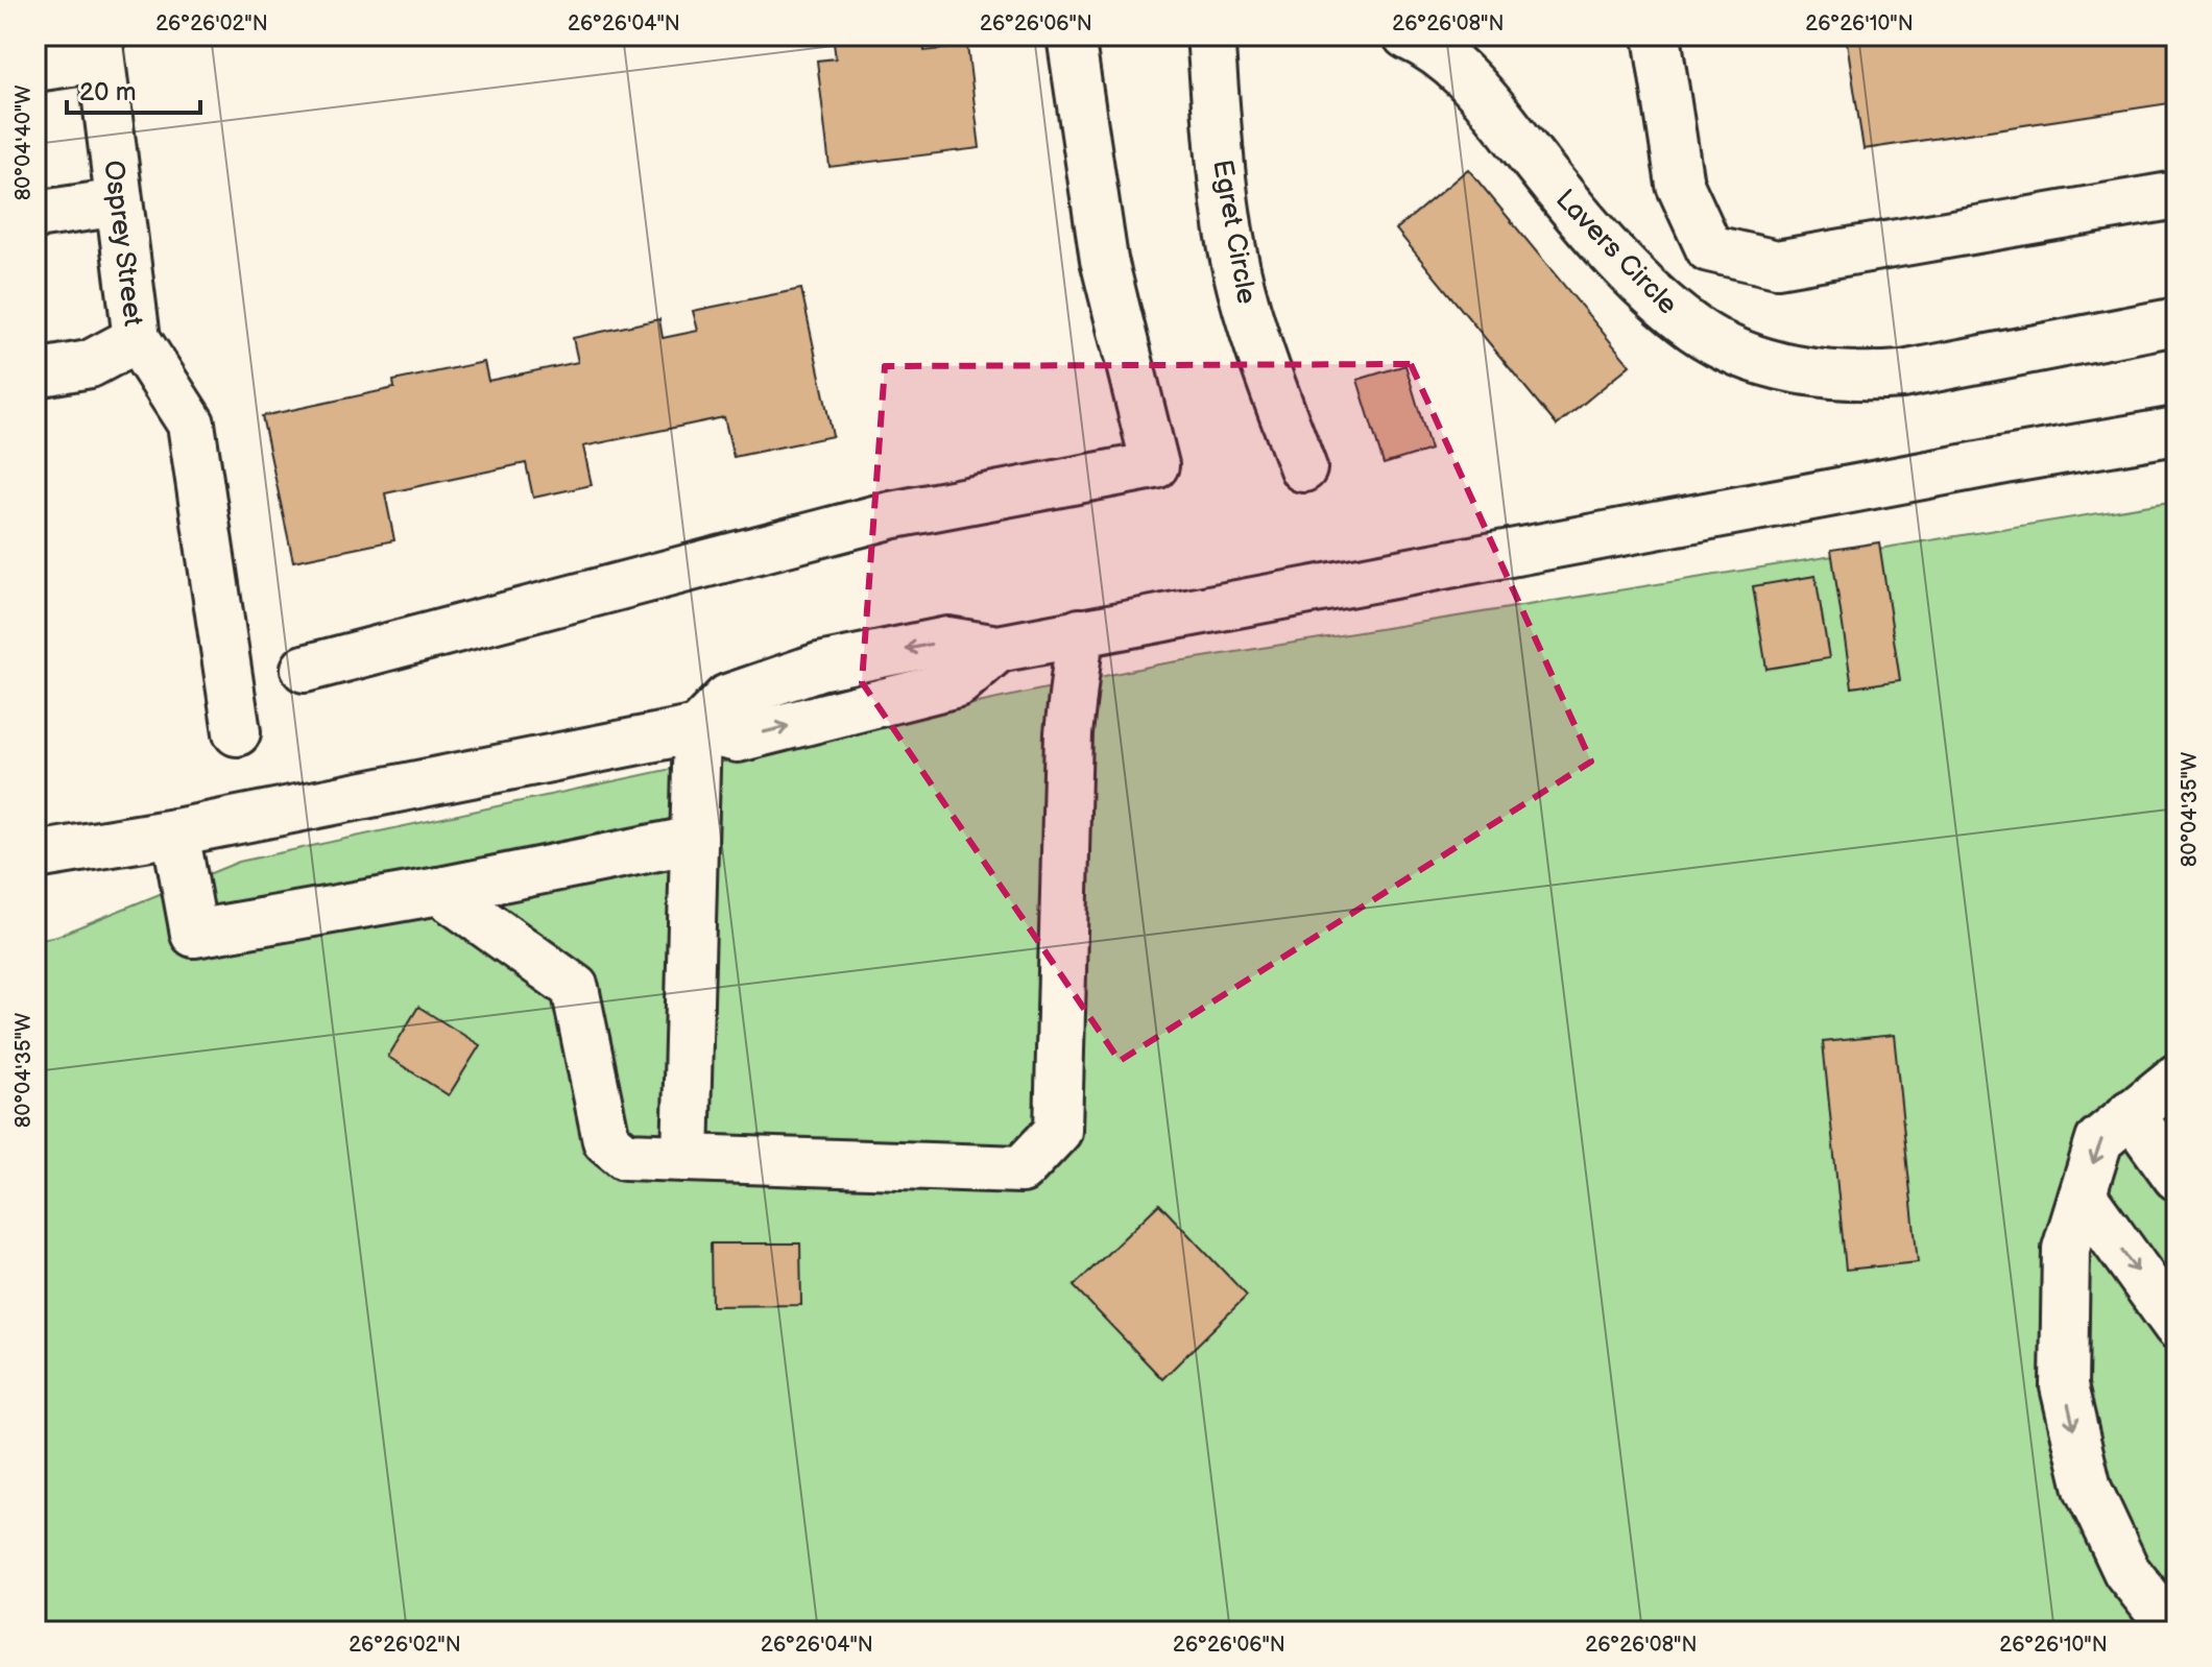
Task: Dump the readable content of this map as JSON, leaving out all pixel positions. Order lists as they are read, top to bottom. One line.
{"streets":{"street":["Egret Circle","Osprey Street","Lavers Circle"]},"scale_bar":"20 m","coordinates":["26°26'02\"N","26°26'04\"N","26°26'06\"N","26°26'08\"N","26°26'10\"N","80°04'40\"W","80°04'35\"W"]}
